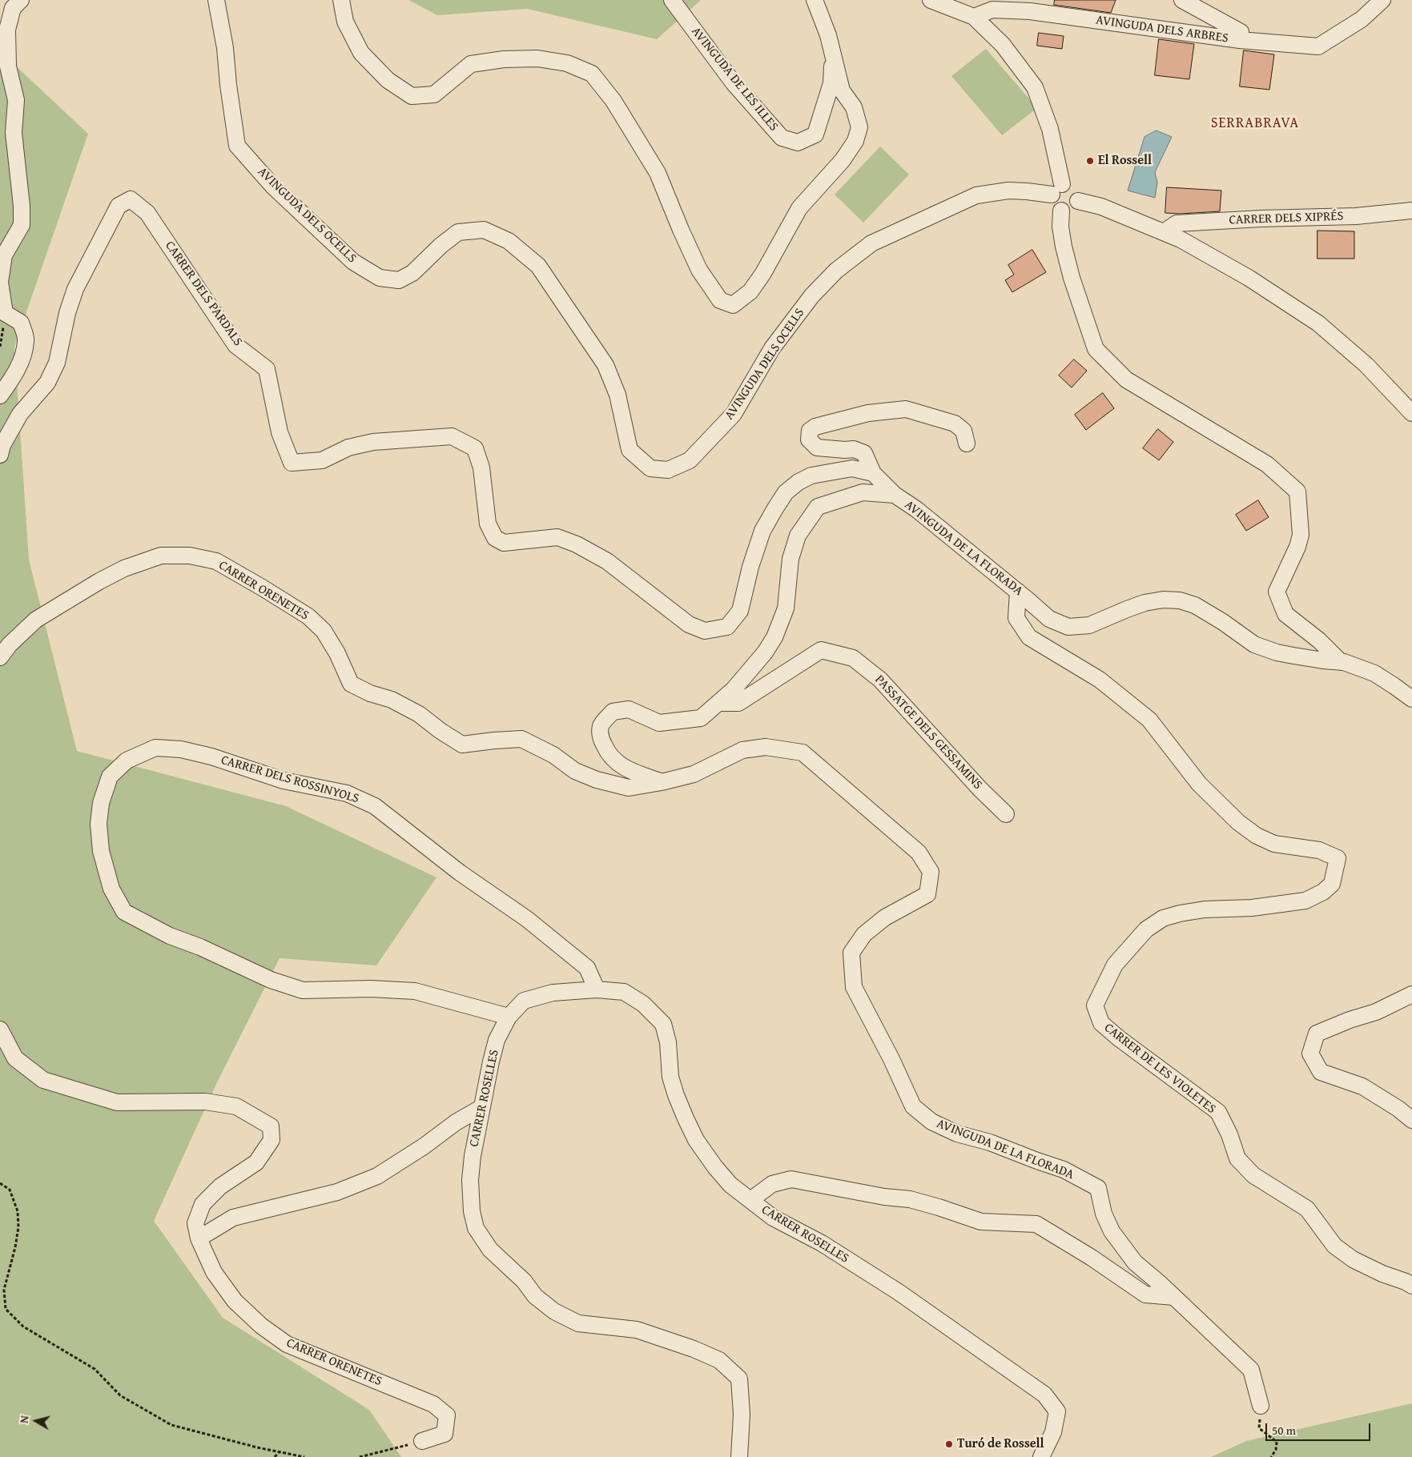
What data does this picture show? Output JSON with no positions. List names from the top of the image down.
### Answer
{
  "streets": {
    "street": [
      "AVINGUDA DELS ARBRES",
      "AVINGUDA DE LES ILLES",
      "AVINGUDA DELS OCELLS",
      "CARRER DELS XIPRÉS",
      "CARRER DELS PARDALS",
      "AVINGUDA DE LA FLORADA",
      "CARRER ORENETES",
      "PASSATGE DELS GESSAMINS",
      "CARRER DELS ROSSINYOLS",
      "CARRER DE LES VIOLETES",
      "CARRER ROSELLES"
    ]
  },
  "crossings": [
    ["AVINGUDA DE LA FLORADA", "CARRER ORENETES"],
    ["AVINGUDA DE LA FLORADA", "PASSATGE DELS GESSAMINS"],
    ["AVINGUDA DE LA FLORADA", "CARRER DE LES VIOLETES"],
    ["CARRER DELS ROSSINYOLS", "CARRER ROSELLES"]
  ],
  "districts": ["SERRABRAVA"],
  "places": ["El Rossell", "Turó de Rossell"],
  "scale_bar": "50 m",
  "north": "left"
}
